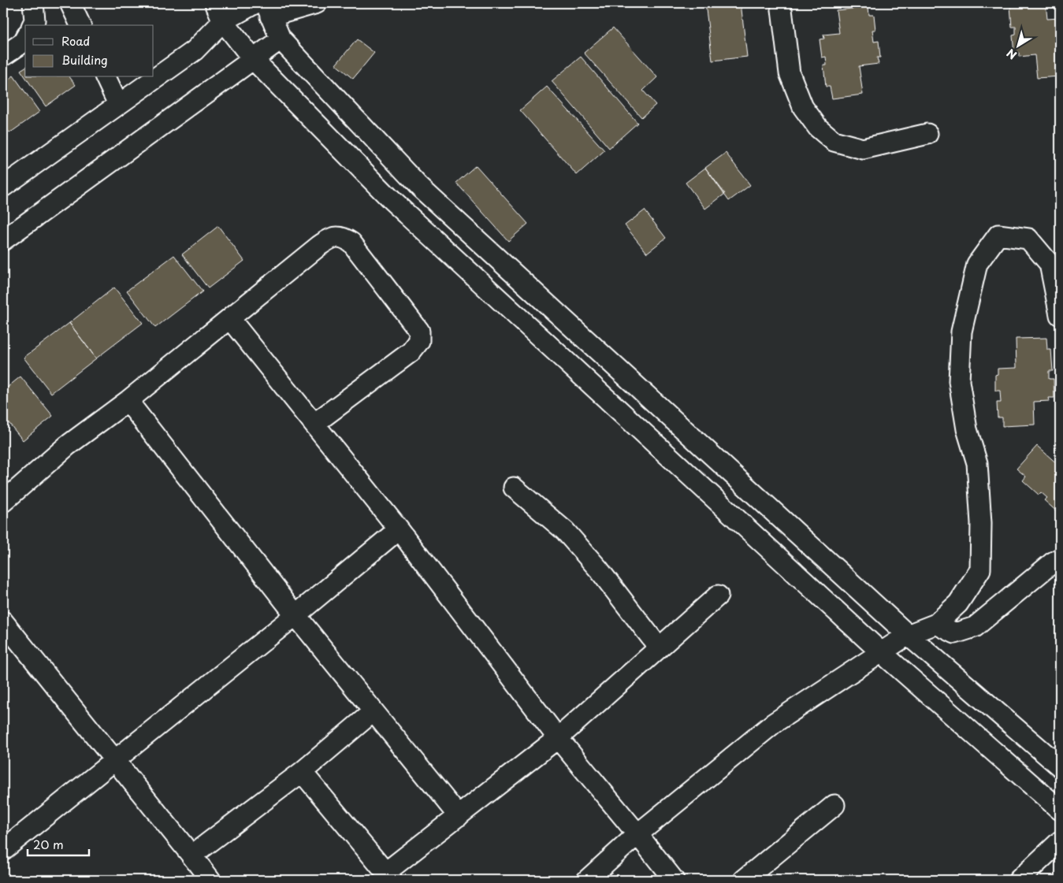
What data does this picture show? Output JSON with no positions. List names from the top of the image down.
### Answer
{
  "legend": ["Road", "Building"],
  "scale_bar": "20 m",
  "north": "bottom left"
}
